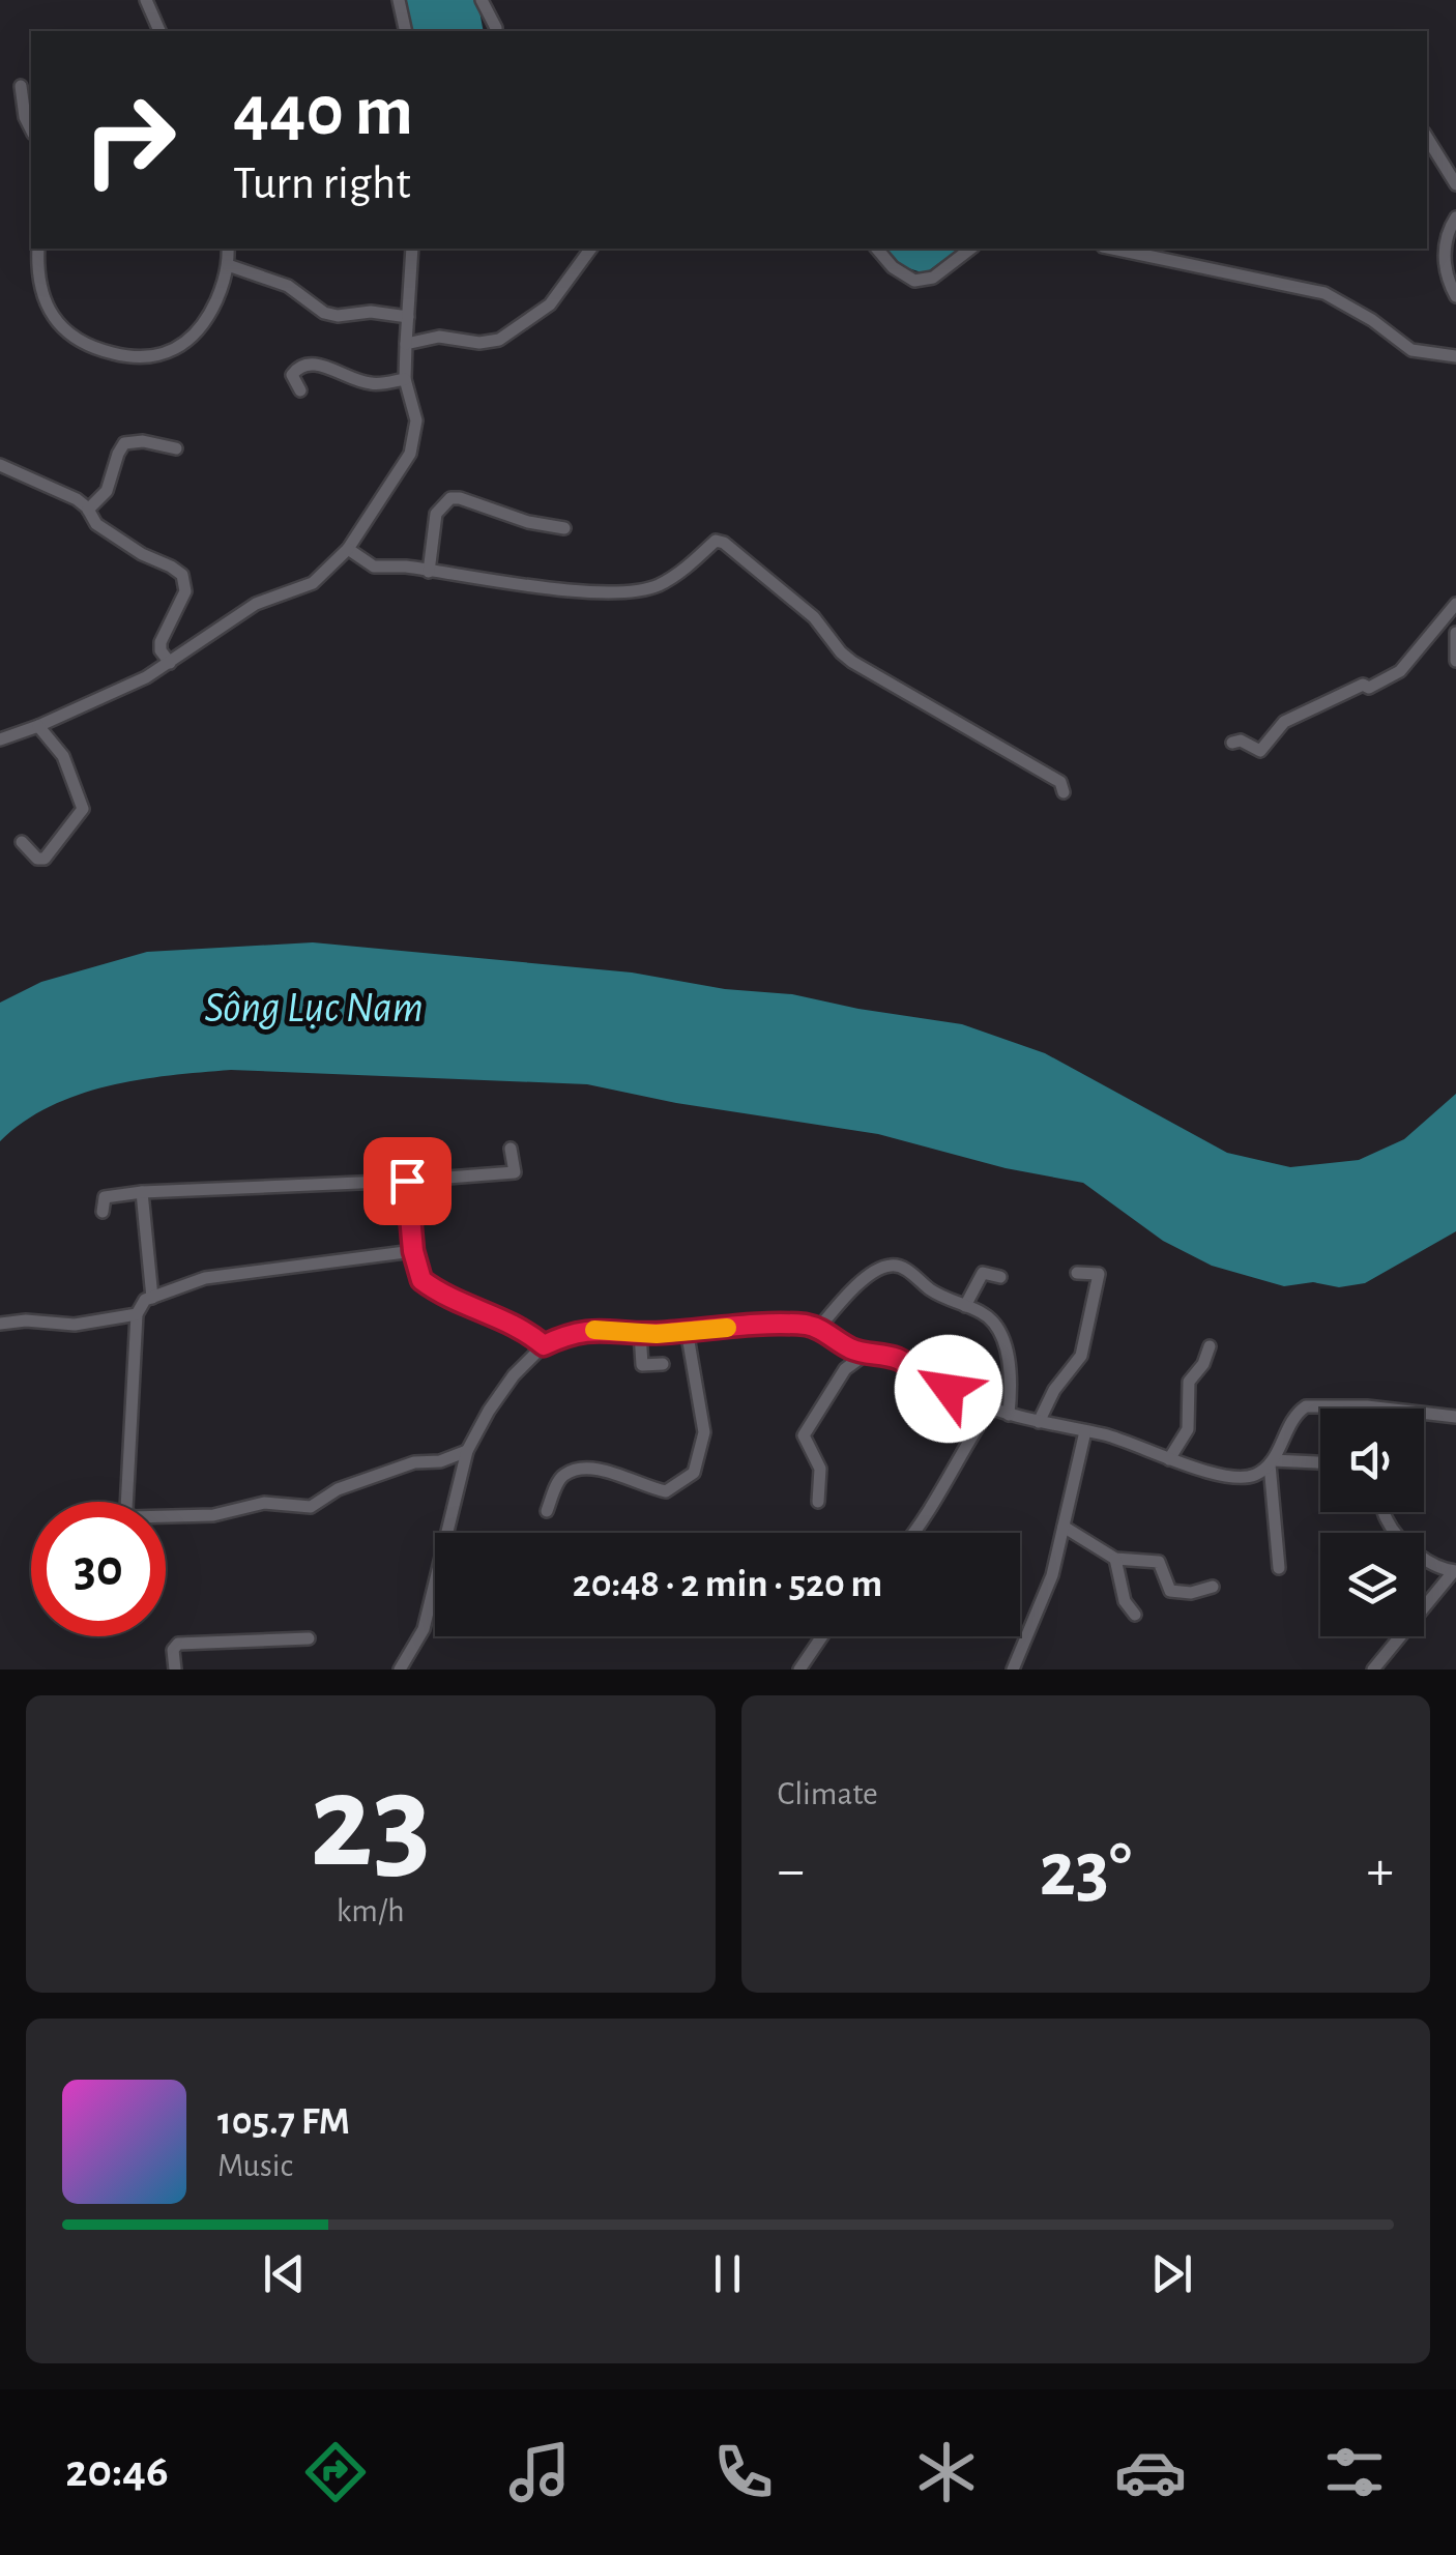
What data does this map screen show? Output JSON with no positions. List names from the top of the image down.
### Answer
{
  "water": ["Sông Lục Nam"],
  "page": {
    "turn": ["440 m", "Turn right"],
    "limit": "30",
    "trip": "20:48 · 2 min · 520 m",
    "tile": [
      ["23", "km/h"],
      "Climate"
    ],
    "heat": ["−", "23°", "+"],
    "song": ["105.7 FM", "Music"],
    "tabs": "20:46"
  }
}
